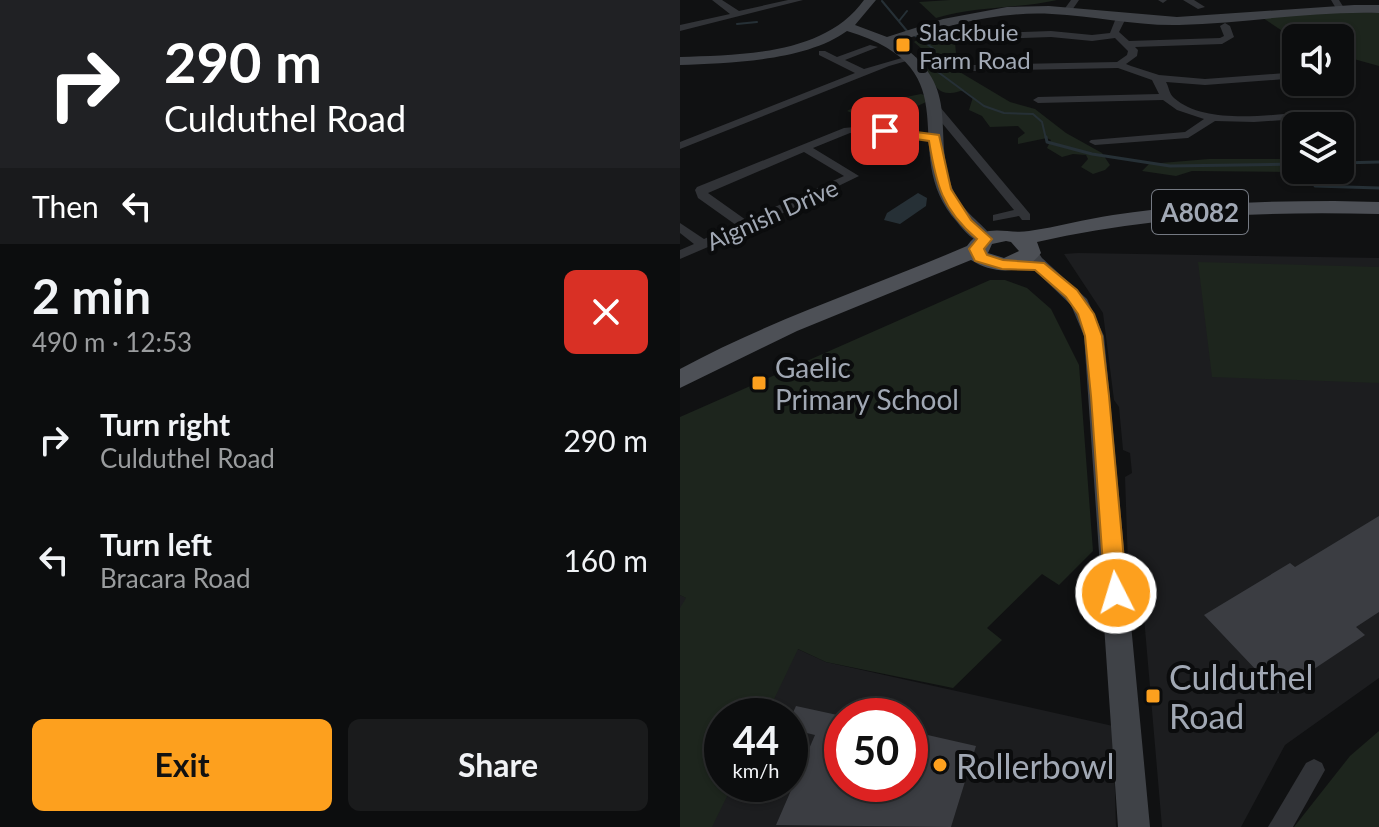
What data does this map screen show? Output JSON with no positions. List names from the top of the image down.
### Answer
{
  "streets": {
    "main road": ["A8082"],
    "street": ["Aignish Drive"]
  },
  "places": {
    "transit": ["Slackbuie Farm Road", "Gaelic Primary School", "Culduthel Road"],
    "other": ["Rollerbowl"]
  },
  "page": {
    "turn": ["290 m", "Culduthel Road"],
    "then": "Then",
    "heading": ["2 min", "490 m · 12:53"],
    "list": [
      {
        "name": "Turn right",
        "note": "Culduthel Road",
        "value": "290 m"
      },
      {
        "name": "Turn left",
        "note": "Bracara Road",
        "value": "160 m"
      }
    ],
    "speed": "44 km/h",
    "limit": "50",
    "buttons": ["Exit", "Share"]
  }
}
